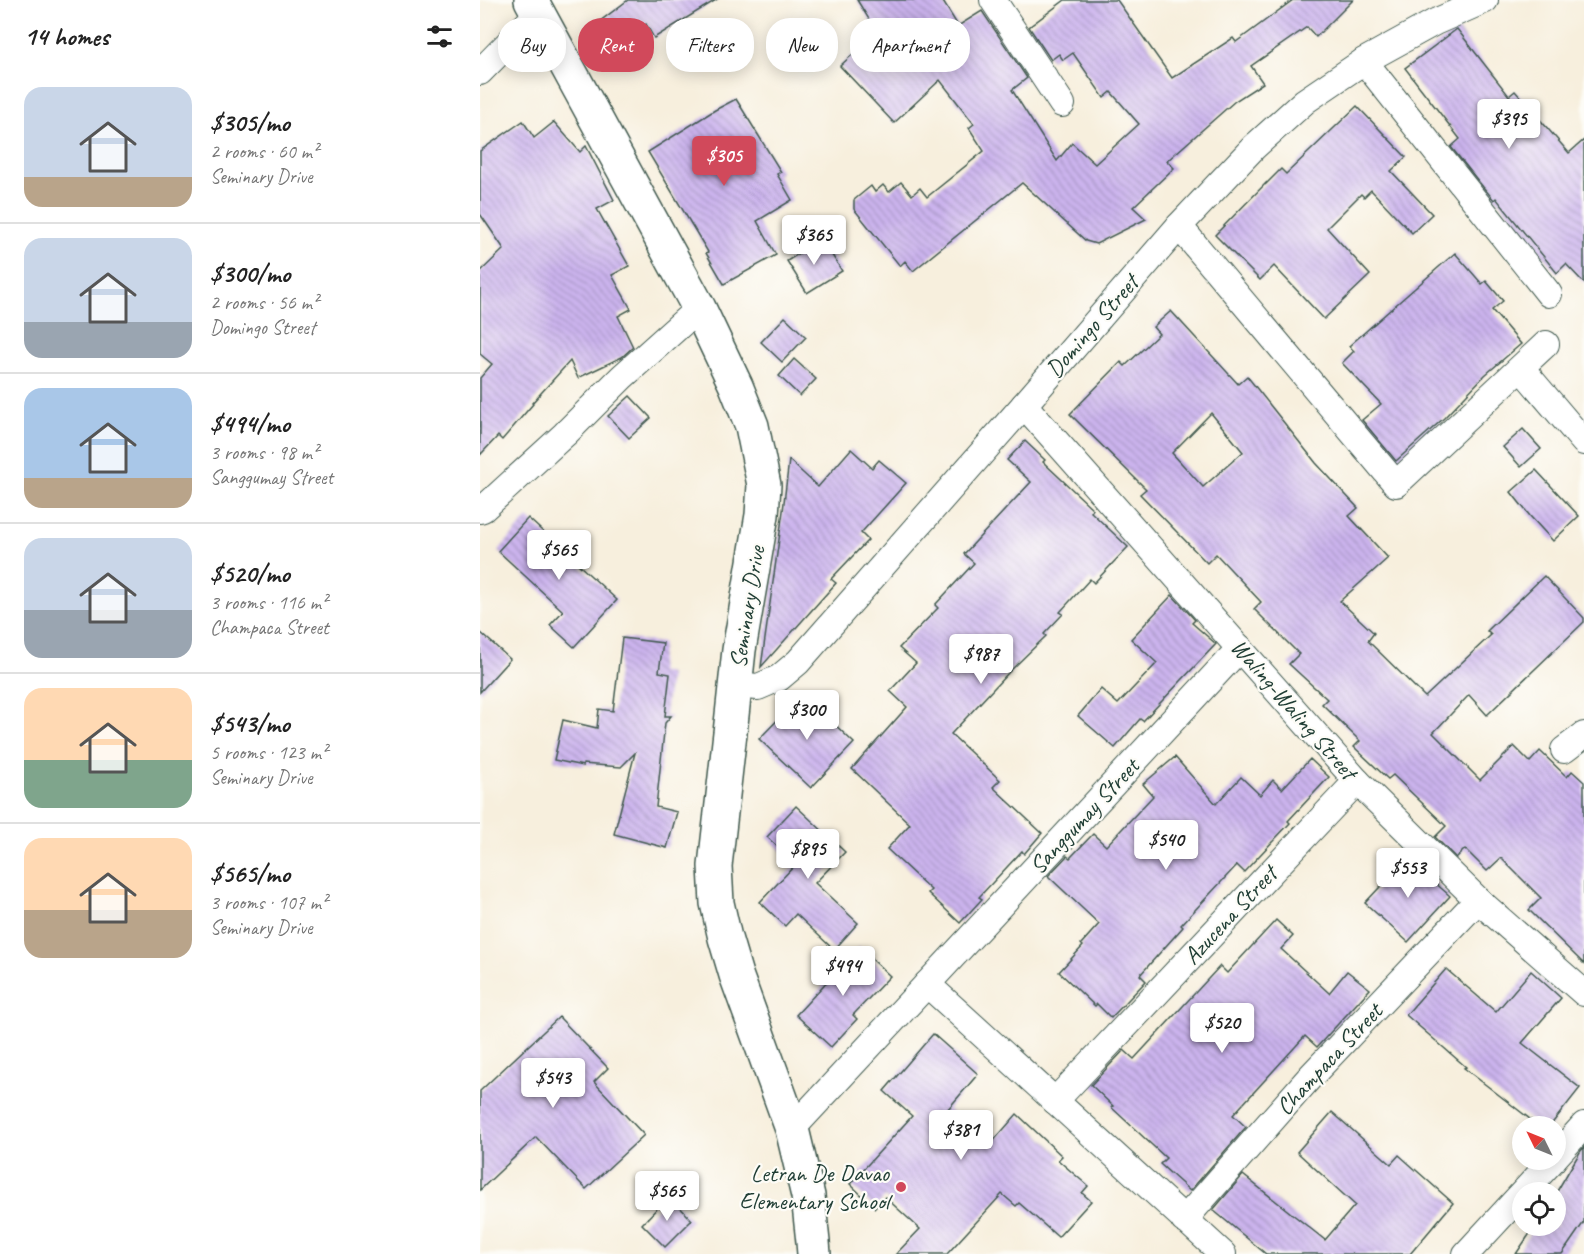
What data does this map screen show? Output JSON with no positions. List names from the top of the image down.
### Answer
{
  "streets": {
    "street": [
      "Domingo Street",
      "Seminary Drive",
      "Waling-Waling Street",
      "Sanggumay Street",
      "Azucena Street",
      "Champaca Street"
    ]
  },
  "crossings": [
    ["Domingo Street", "Seminary Drive"],
    ["Domingo Street", "Waling-Waling Street"],
    ["Seminary Drive", "Sanggumay Street"],
    ["Waling-Waling Street", "Sanggumay Street"],
    ["Waling-Waling Street", "Azucena Street"],
    ["Waling-Waling Street", "Champaca Street"]
  ],
  "places": ["Letran De Davao Elementary School"],
  "north": "top left",
  "page": {
    "heading": "14 homes",
    "chip": [
      "Buy",
      "Rent",
      "Filters",
      "New",
      "Apartment"
    ],
    "list": [
      {
        "name": "$305/mo",
        "note": "2 rooms · 60 m² · Seminary Drive"
      },
      {
        "name": "$300/mo",
        "note": "2 rooms · 56 m² · Domingo Street"
      },
      {
        "name": "$494/mo",
        "note": "3 rooms · 98 m² · Sanggumay Street"
      },
      {
        "name": "$520/mo",
        "note": "3 rooms · 116 m² · Champaca Street"
      },
      {
        "name": "$543/mo",
        "note": "5 rooms · 123 m² · Seminary Drive"
      },
      {
        "name": "$565/mo",
        "note": "3 rooms · 107 m² · Seminary Drive"
      }
    ],
    "price": [
      "$395",
      "$305",
      "$365",
      "$565",
      "$987",
      "$300",
      "$540",
      "$895",
      "$553",
      "$494",
      "$520",
      "$543",
      "$381",
      "$565"
    ]
  }
}
